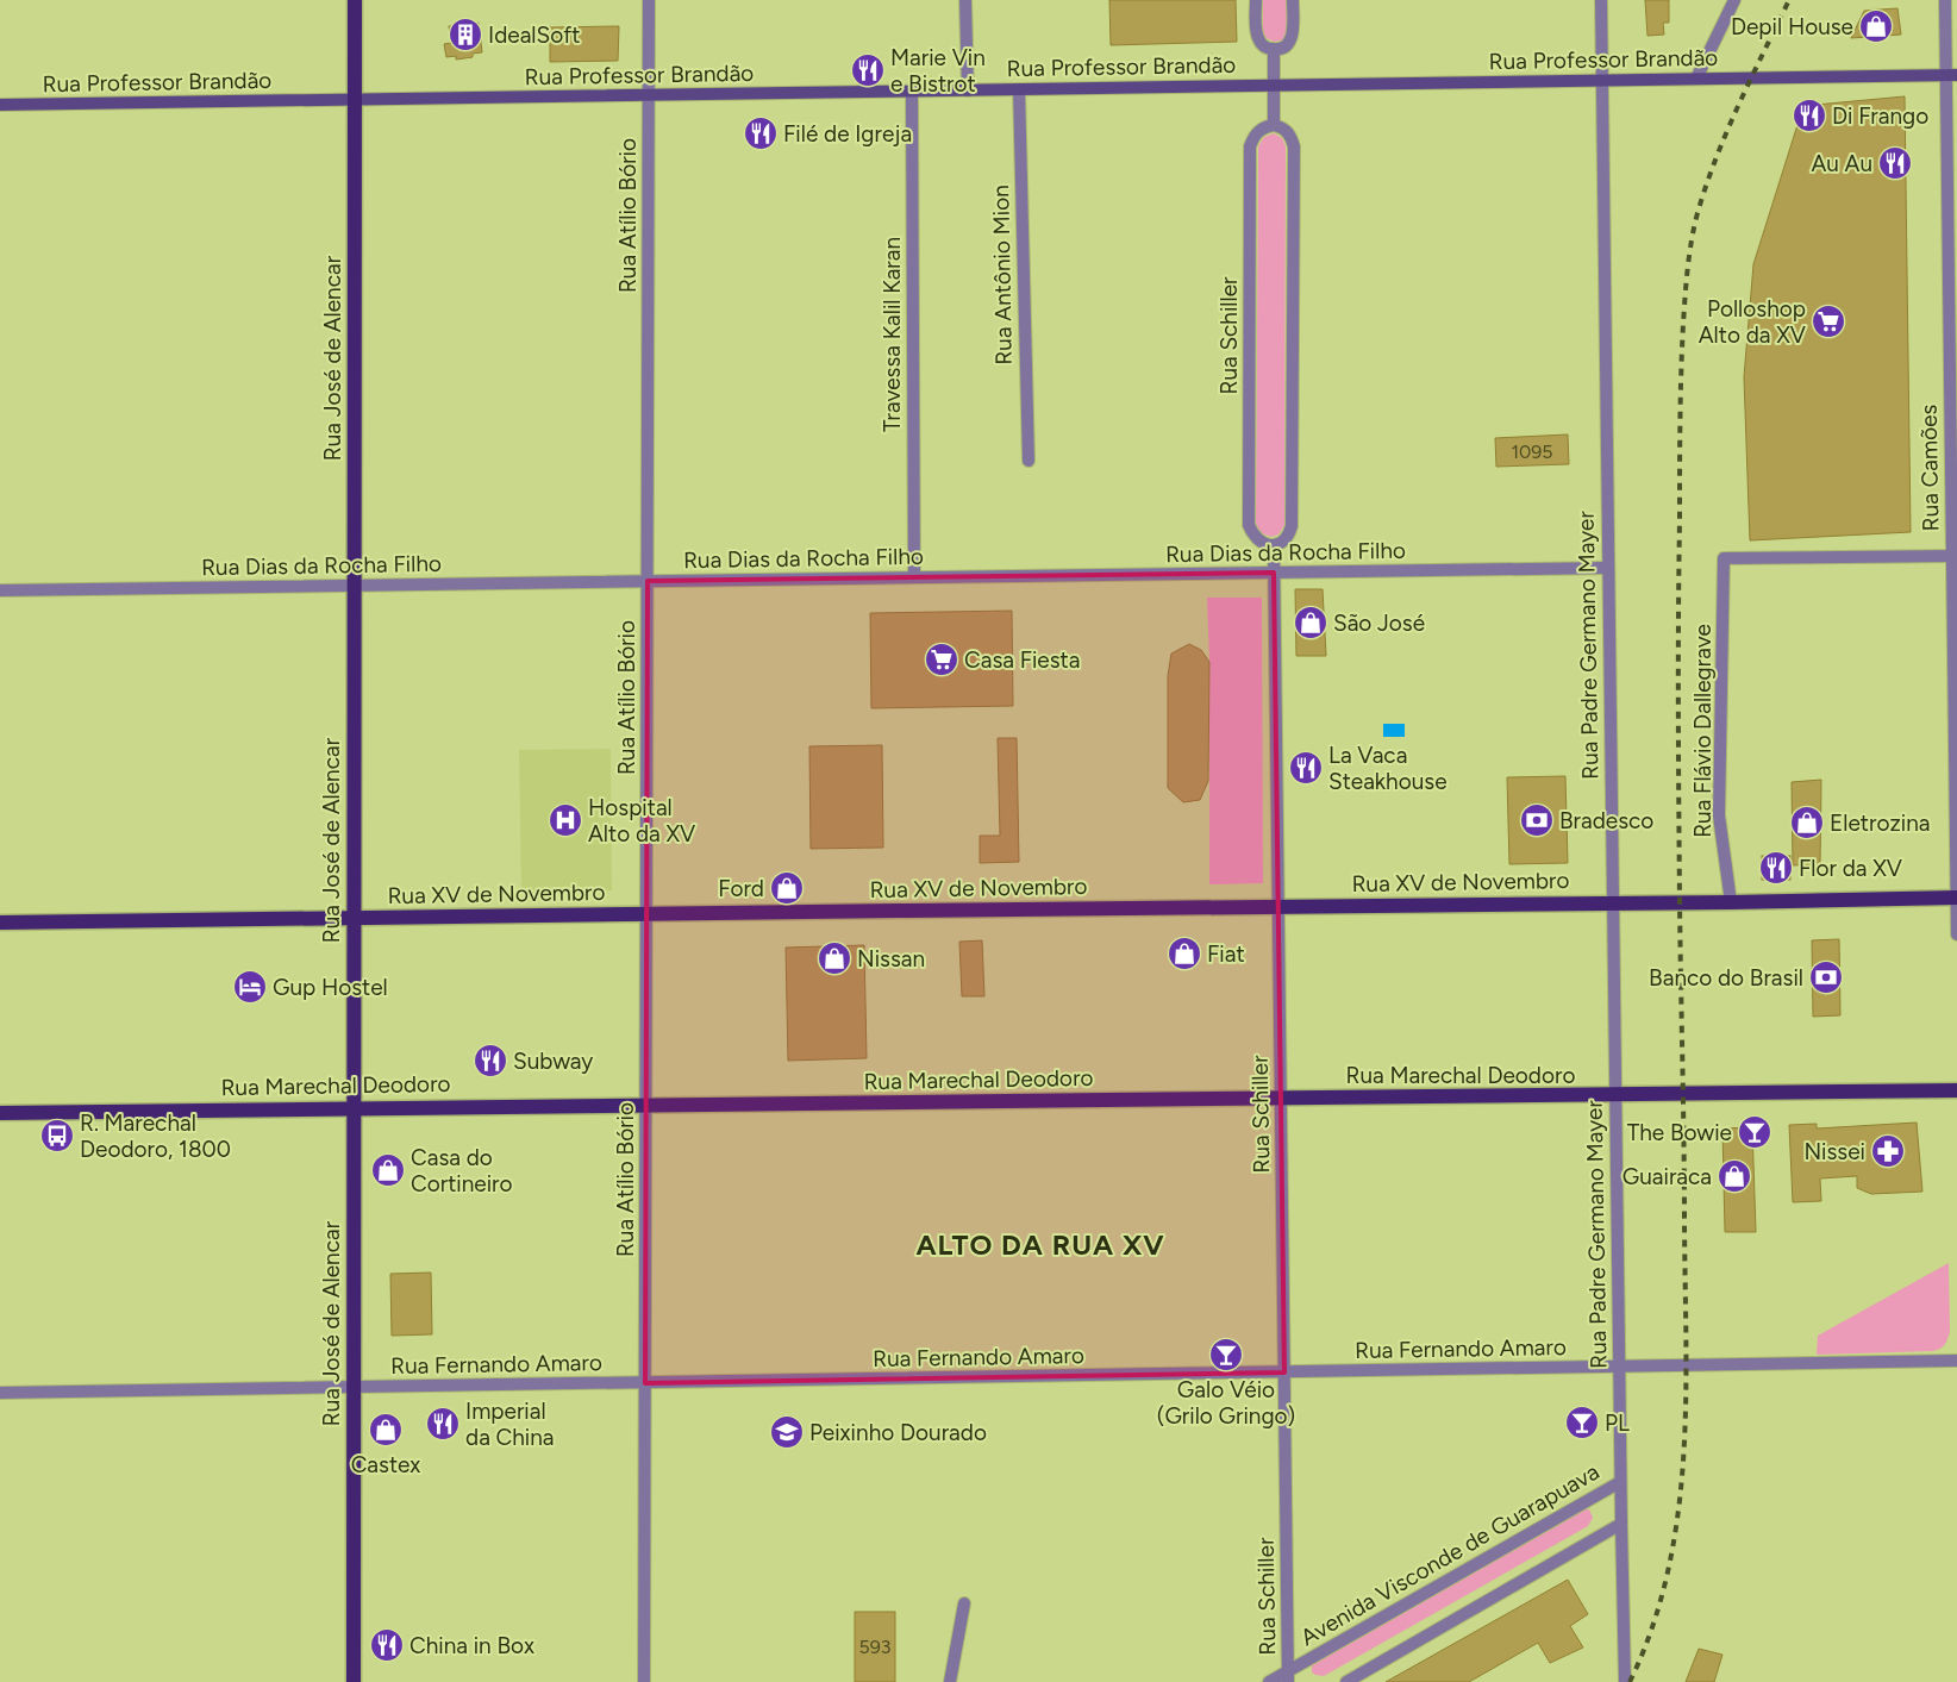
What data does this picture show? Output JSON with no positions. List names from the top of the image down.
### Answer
{
  "streets": {
    "main road": [
      "Rua Professor Brandão",
      "Rua José de Alencar",
      "Rua XV de Novembro",
      "Rua Marechal Deodoro"
    ],
    "street": [
      "Rua Atílio Bório",
      "Rua Antônio Mion",
      "Travessa Kalil Karan",
      "Rua Schiller",
      "Rua Camões",
      "Rua Dias da Rocha Filho",
      "Rua Padre Germano Mayer",
      "Rua Flávio Dallegrave",
      "Rua Fernando Amaro",
      "Avenida Visconde de Guarapuava"
    ]
  },
  "crossings": [
    ["Rua Professor Brandão", "Rua Atílio Bório"],
    ["Rua Professor Brandão", "Rua Antônio Mion"],
    ["Rua Professor Brandão", "Travessa Kalil Karan"],
    ["Rua Professor Brandão", "Rua José de Alencar"],
    ["Rua Professor Brandão", "Rua Camões"],
    ["Rua Professor Brandão", "Rua Padre Germano Mayer"],
    ["Rua Atílio Bório", "Rua Dias da Rocha Filho"],
    ["Rua Atílio Bório", "Rua XV de Novembro"],
    ["Rua Atílio Bório", "Rua Marechal Deodoro"],
    ["Rua Atílio Bório", "Rua Fernando Amaro"],
    ["Travessa Kalil Karan", "Rua Dias da Rocha Filho"],
    ["Rua Schiller", "Rua Dias da Rocha Filho"],
    ["Rua Schiller", "Rua XV de Novembro"],
    ["Rua Schiller", "Rua Marechal Deodoro"],
    ["Rua Schiller", "Rua Fernando Amaro"],
    ["Rua Schiller", "Avenida Visconde de Guarapuava"],
    ["Rua José de Alencar", "Rua Dias da Rocha Filho"],
    ["Rua José de Alencar", "Rua XV de Novembro"],
    ["Rua José de Alencar", "Rua Marechal Deodoro"],
    ["Rua José de Alencar", "Rua Fernando Amaro"],
    ["Rua Camões", "Rua Flávio Dallegrave"],
    ["Rua Camões", "Rua XV de Novembro"],
    ["Rua Dias da Rocha Filho", "Rua Padre Germano Mayer"],
    ["Rua Padre Germano Mayer", "Rua XV de Novembro"],
    ["Rua Padre Germano Mayer", "Rua Marechal Deodoro"],
    ["Rua Padre Germano Mayer", "Rua Fernando Amaro"],
    ["Rua Padre Germano Mayer", "Avenida Visconde de Guarapuava"],
    ["Rua Flávio Dallegrave", "Rua XV de Novembro"]
  ],
  "districts": ["ALTO DA RUA XV"],
  "places": {
    "shop": [
      "Depil House",
      "São José",
      "Eletrozina",
      "Ford",
      "Fiat",
      "Nissan",
      "Casa do Cortineiro",
      "Guairaca",
      "Castex"
    ],
    "building": ["IdealSoft"],
    "restaurant": [
      "Marie Vin e Bistrot",
      "Di Frango",
      "Filé de Igreja",
      "Au Au",
      "La Vaca Steakhouse",
      "Flor da XV",
      "Subway",
      "Imperial da China",
      "China in Box"
    ],
    "supermarket": ["Polloshop Alto da XV", "Casa Fiesta"],
    "hospital": ["Hospital Alto da XV"],
    "bank": ["Bradesco", "Banco do Brasil"],
    "hotel": ["Gup Hostel"],
    "bar": ["The Bowie", "Galo Véio (Grilo Gringo)", "PL"],
    "bus stop": ["R. Marechal Deodoro, 1800"],
    "pharmacy": ["Nissei"],
    "school or university": ["Peixinho Dourado"]
  },
  "house_numbers": ["1095", "593"]
}
